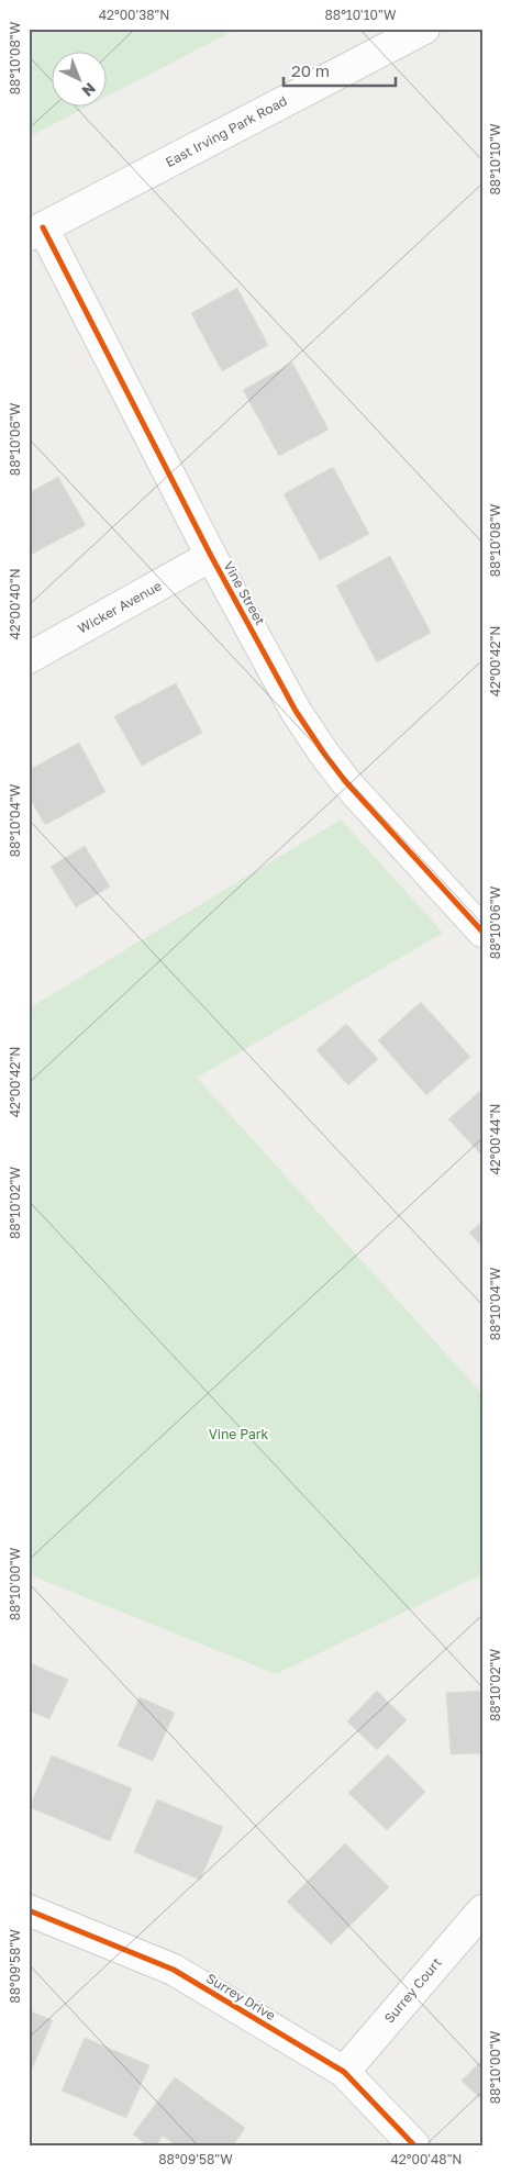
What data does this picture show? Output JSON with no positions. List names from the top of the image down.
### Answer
{
  "streets": {
    "street": [
      "East Irving Park Road",
      "Vine Street",
      "Wicker Avenue",
      "Surrey Court",
      "Surrey Drive"
    ]
  },
  "crossings": [
    ["East Irving Park Road", "Vine Street"],
    ["Vine Street", "Wicker Avenue"],
    ["Surrey Court", "Surrey Drive"]
  ],
  "parks": ["Vine Park"],
  "scale_bar": "20 m",
  "north": "bottom right",
  "coordinates": [
    "42°00'38\"N",
    "88°10'10\"W",
    "88°10'08\"W",
    "88°10'06\"W",
    "42°00'40\"N",
    "42°00'42\"N",
    "88°10'04\"W",
    "42°00'44\"N",
    "88°10'02\"W",
    "88°10'00\"W",
    "88°09'58\"W",
    "42°00'48\"N"
  ]
}
